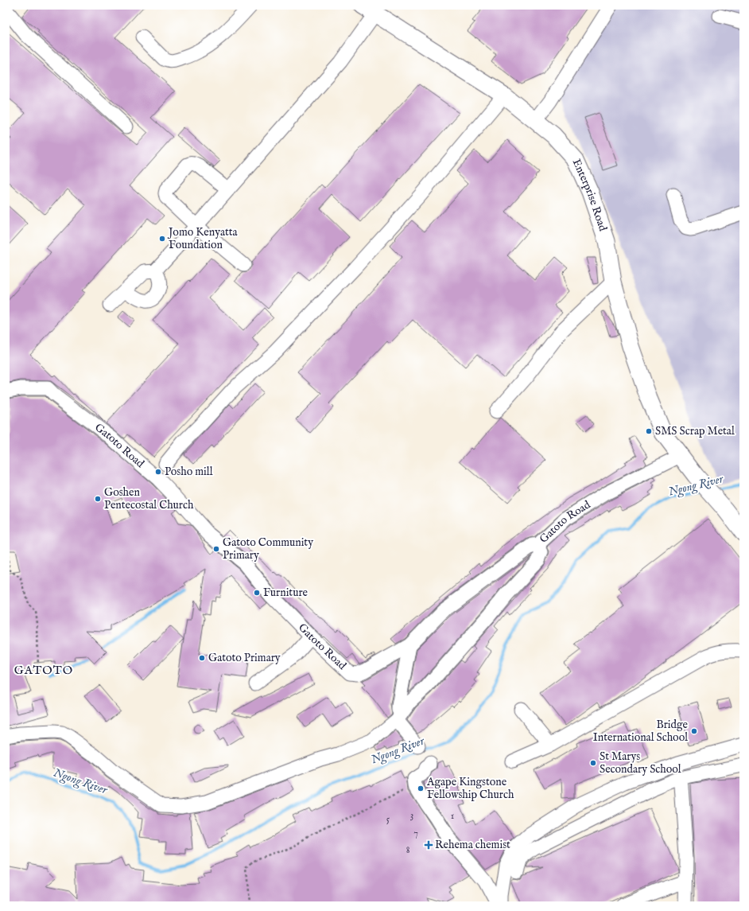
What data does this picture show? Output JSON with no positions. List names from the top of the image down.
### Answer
{
  "streets": {
    "main road": ["Enterprise Road"],
    "street": ["Gatoto Road"]
  },
  "crossings": [
    ["Enterprise Road", "Gatoto Road"]
  ],
  "districts": ["GATOTO"],
  "water": ["Ngong River"],
  "places": {
    "other": [
      "Jomo Kenyatta Foundation",
      "SMS Scrap Metal",
      "Posho mill",
      "Goshen Pentecostal Church",
      "Gatoto Community Primary",
      "Furniture",
      "Gatoto Primary",
      "Bridge International School",
      "St Marys Secondary School",
      "Agape Kingstone Fellowship Church"
    ],
    "health": ["Rehema chemist"]
  },
  "house_numbers": [
    "3",
    "1",
    "5",
    "7",
    "8"
  ]
}
